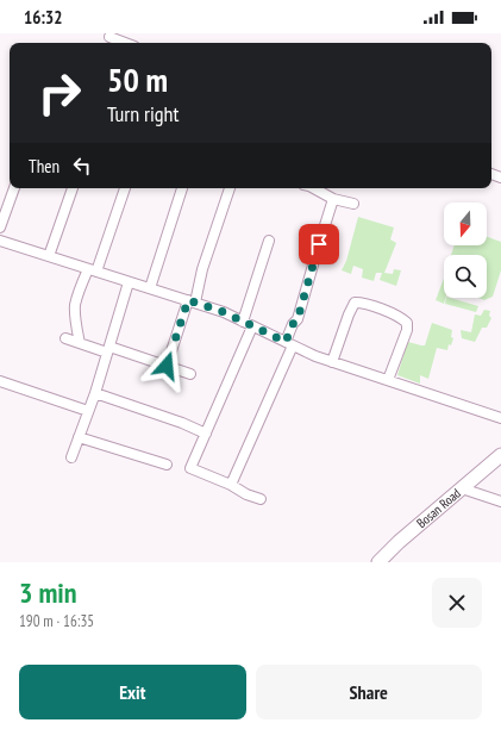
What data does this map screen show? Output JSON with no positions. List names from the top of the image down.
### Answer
{
  "streets": {
    "main road": ["Bosan Road"]
  },
  "north": "bottom",
  "page": {
    "status": "16:32",
    "turn": ["50 m", "Turn right"],
    "then": "Then",
    "heading": ["3 min", "190 m · 16:35"],
    "buttons": ["Exit", "Share"]
  }
}
